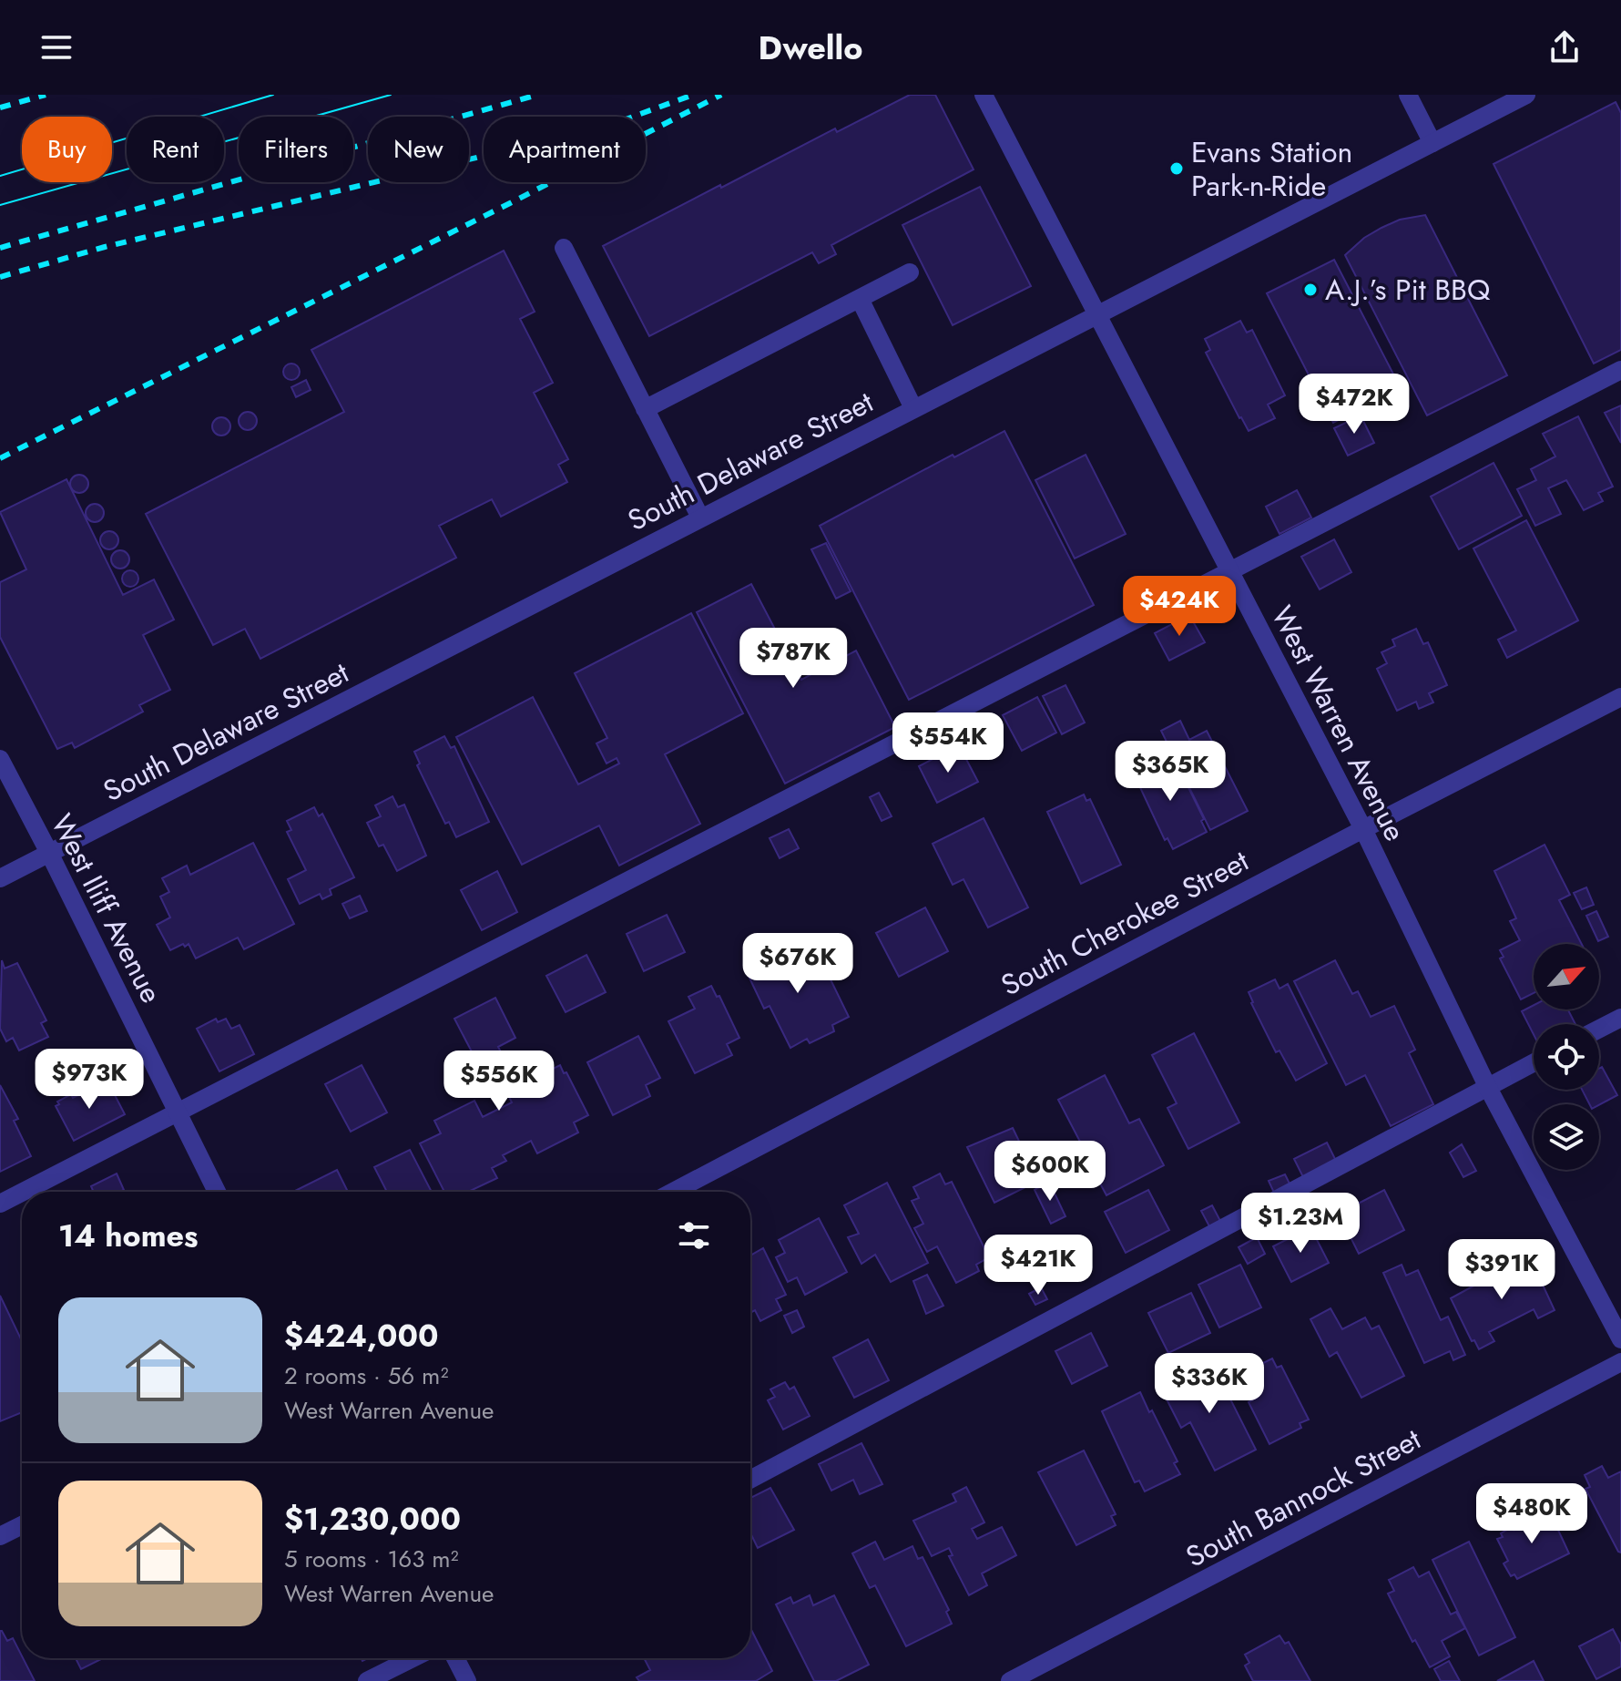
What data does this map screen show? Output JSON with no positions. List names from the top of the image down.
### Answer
{
  "streets": {
    "street": [
      "South Delaware Street",
      "West Warren Avenue",
      "West Iliff Avenue",
      "South Cherokee Street",
      "South Bannock Street"
    ]
  },
  "crossings": [
    ["South Delaware Street", "West Warren Avenue"],
    ["South Delaware Street", "West Iliff Avenue"],
    ["West Warren Avenue", "South Cherokee Street"]
  ],
  "places": ["Evans Station Park-n-Ride", "A.J.’s Pit BBQ"],
  "north": "top right",
  "page": {
    "header": "Dwello",
    "chip": [
      "Buy",
      "Rent",
      "Filters",
      "New",
      "Apartment"
    ],
    "price": [
      "$472K",
      "$424K",
      "$787K",
      "$554K",
      "$365K",
      "$676K",
      "$973K",
      "$556K",
      "$600K",
      "$1.23M",
      "$421K",
      "$391K",
      "$336K",
      "$480K"
    ],
    "heading": "14 homes",
    "list": [
      {
        "name": "$424,000",
        "note": "2 rooms · 56 m² · West Warren Avenue"
      },
      {
        "name": "$1,230,000",
        "note": "5 rooms · 163 m² · West Warren Avenue"
      }
    ]
  }
}
